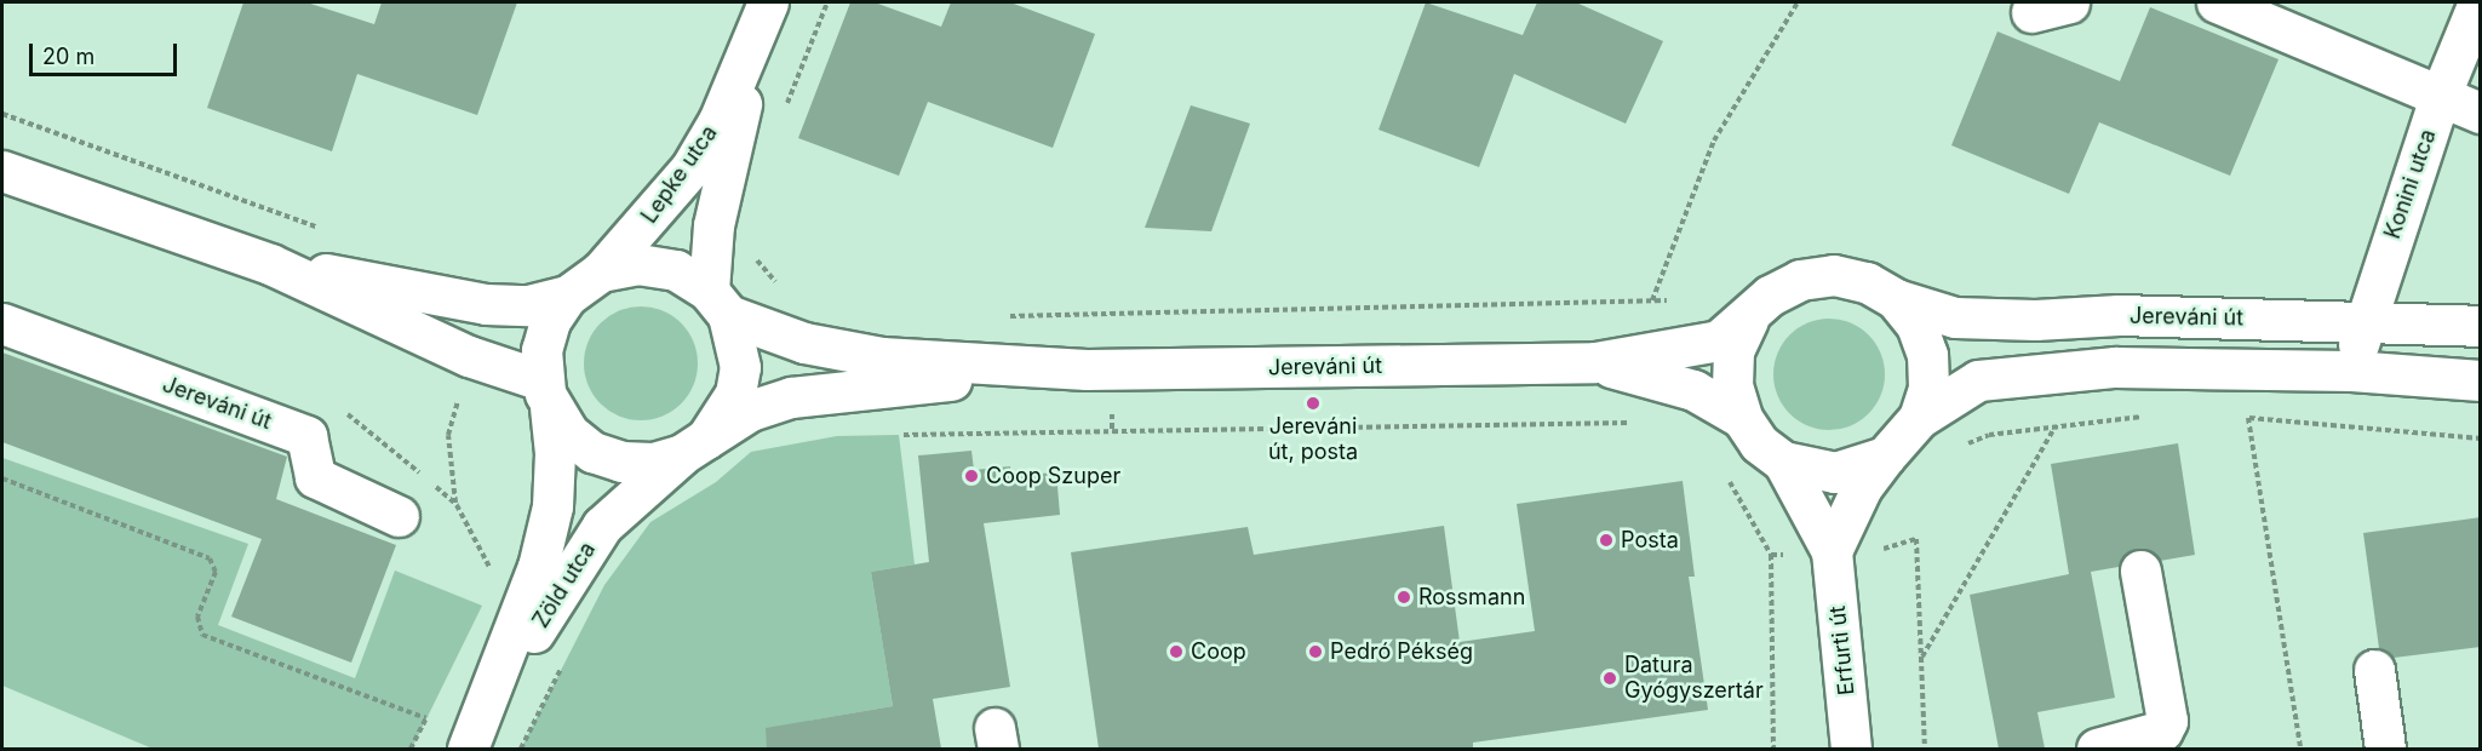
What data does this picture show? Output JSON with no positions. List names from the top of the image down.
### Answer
{
  "streets": {
    "street": [
      "Lepke utca",
      "Konini utca",
      "Jereváni út",
      "Zöld utca",
      "Erfurti út"
    ]
  },
  "crossings": [
    ["Lepke utca", "Jereváni út"],
    ["Lepke utca", "Zöld utca"],
    ["Konini utca", "Jereváni út"],
    ["Jereváni út", "Zöld utca"],
    ["Jereváni út", "Erfurti út"]
  ],
  "places": [
    "Jereváni út, posta",
    "Coop Szuper",
    "Posta",
    "Rossmann",
    "Coop",
    "Pedró Pékség",
    "Datura Gyógyszertár"
  ],
  "scale_bar": "20 m"
}
